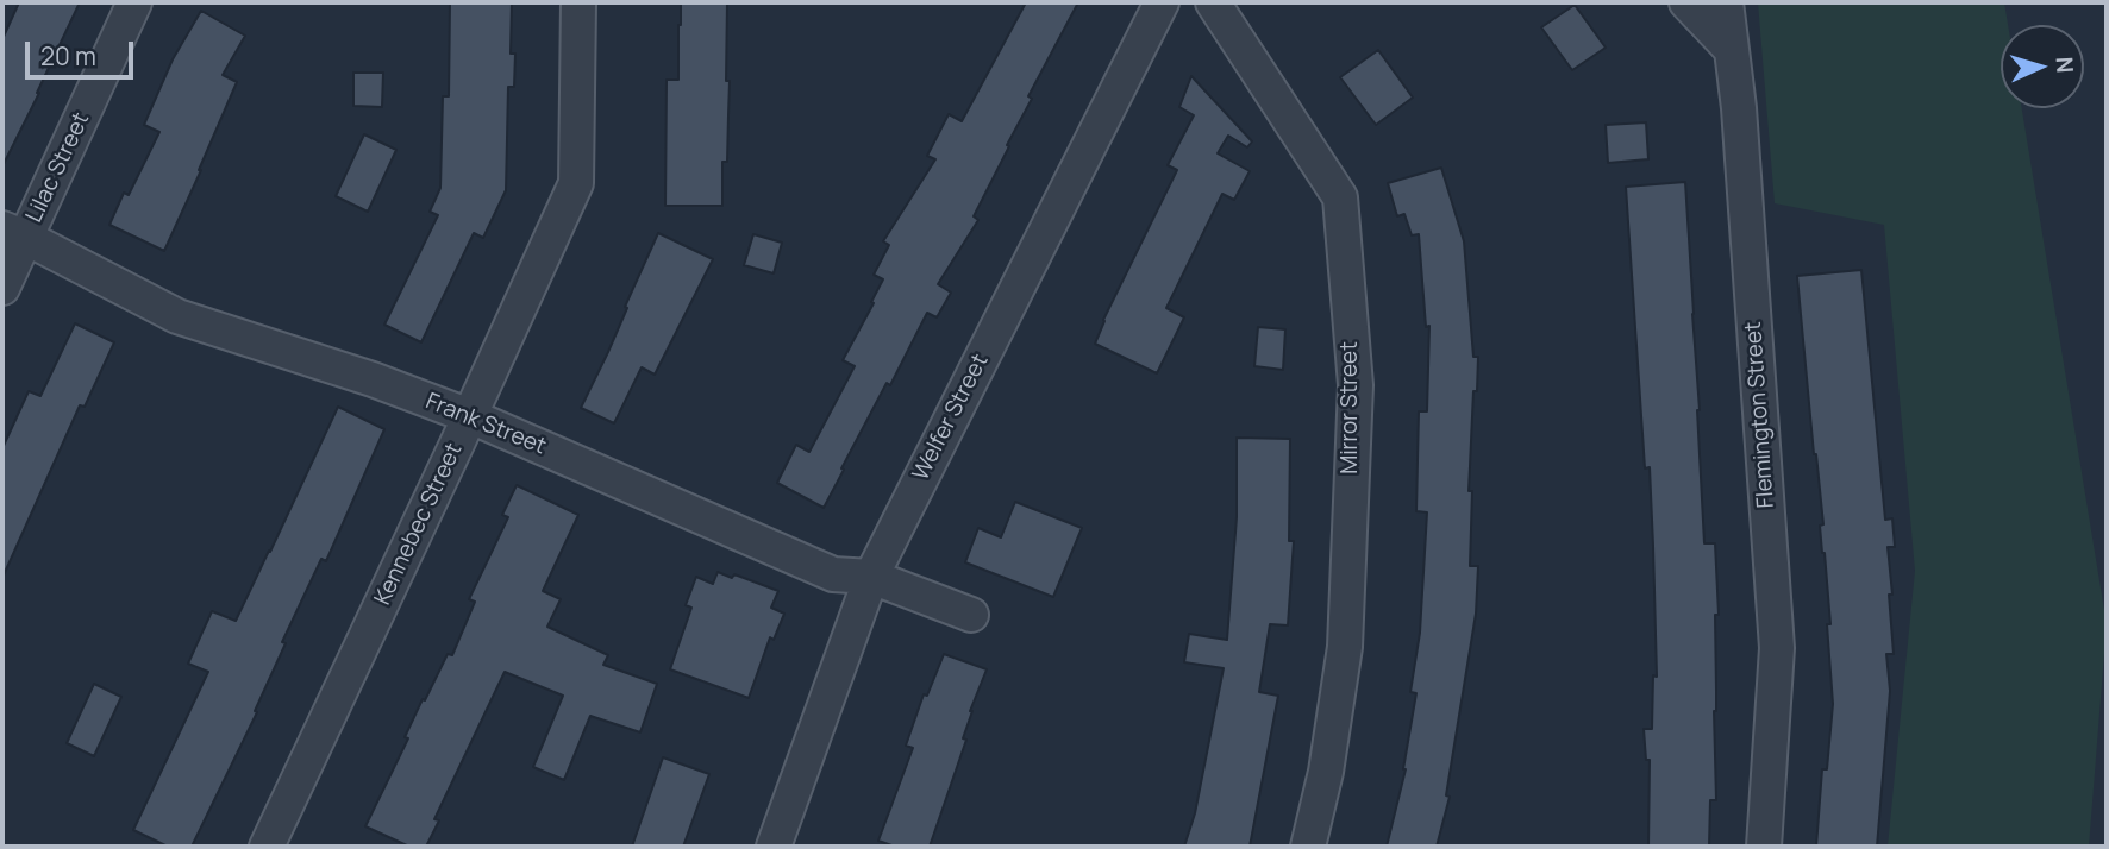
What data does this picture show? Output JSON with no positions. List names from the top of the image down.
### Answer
{
  "streets": {
    "street": [
      "Lilac Street",
      "Mirror Street",
      "Flemington Street",
      "Welfer Street",
      "Frank Street",
      "Kennebec Street"
    ]
  },
  "crossings": [
    ["Lilac Street", "Frank Street"],
    ["Welfer Street", "Frank Street"],
    ["Frank Street", "Kennebec Street"]
  ],
  "scale_bar": "20 m",
  "north": "right"
}
